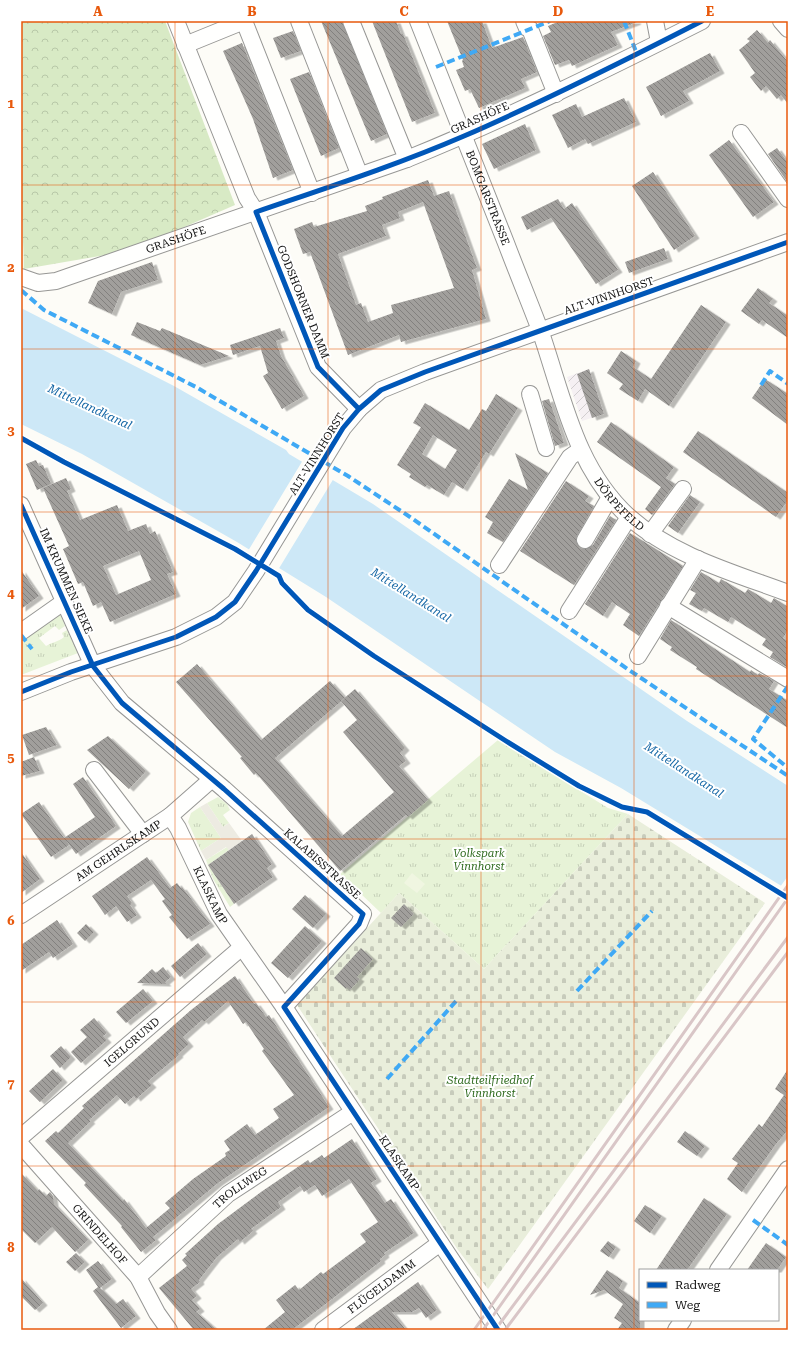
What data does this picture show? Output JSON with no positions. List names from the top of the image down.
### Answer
{
  "streets": {
    "street": [
      "GRASHÖFE",
      "BOMGARSTRASSE",
      "ALT-VINNHORST",
      "GODSHORNER DAMM",
      "DÖRPEFELD",
      "IM KRUMMEN SIEKE",
      "AM GEHRLSKAMP",
      "KALABISSTRASSE",
      "KLASKAMP",
      "IGELGRUND",
      "TROLLWEG",
      "GRINDELHOF",
      "FLÜGELDAMM"
    ]
  },
  "crossings": [
    ["GRASHÖFE", "BOMGARSTRASSE"],
    ["GRASHÖFE", "GODSHORNER DAMM"],
    ["BOMGARSTRASSE", "ALT-VINNHORST"],
    ["BOMGARSTRASSE", "DÖRPEFELD"],
    ["ALT-VINNHORST", "GODSHORNER DAMM"],
    ["ALT-VINNHORST", "DÖRPEFELD"],
    ["ALT-VINNHORST", "IM KRUMMEN SIEKE"],
    ["IM KRUMMEN SIEKE", "AM GEHRLSKAMP"],
    ["IM KRUMMEN SIEKE", "KALABISSTRASSE"],
    ["AM GEHRLSKAMP", "KALABISSTRASSE"],
    ["AM GEHRLSKAMP", "KLASKAMP"],
    ["KALABISSTRASSE", "KLASKAMP"],
    ["KLASKAMP", "IGELGRUND"],
    ["KLASKAMP", "TROLLWEG"],
    ["KLASKAMP", "FLÜGELDAMM"],
    ["TROLLWEG", "GRINDELHOF"]
  ],
  "water": ["Mittellandkanal"],
  "parks": ["Volkspark Vinnhorst", "Stadtteilfriedhof Vinnhorst"],
  "legend": ["Radweg", "Weg"],
  "grid": {
    "columns": [
      "A",
      "B",
      "C",
      "D",
      "E"
    ],
    "rows": [
      "1",
      "2",
      "3",
      "4",
      "5",
      "6",
      "7",
      "8"
    ]
  }
}
